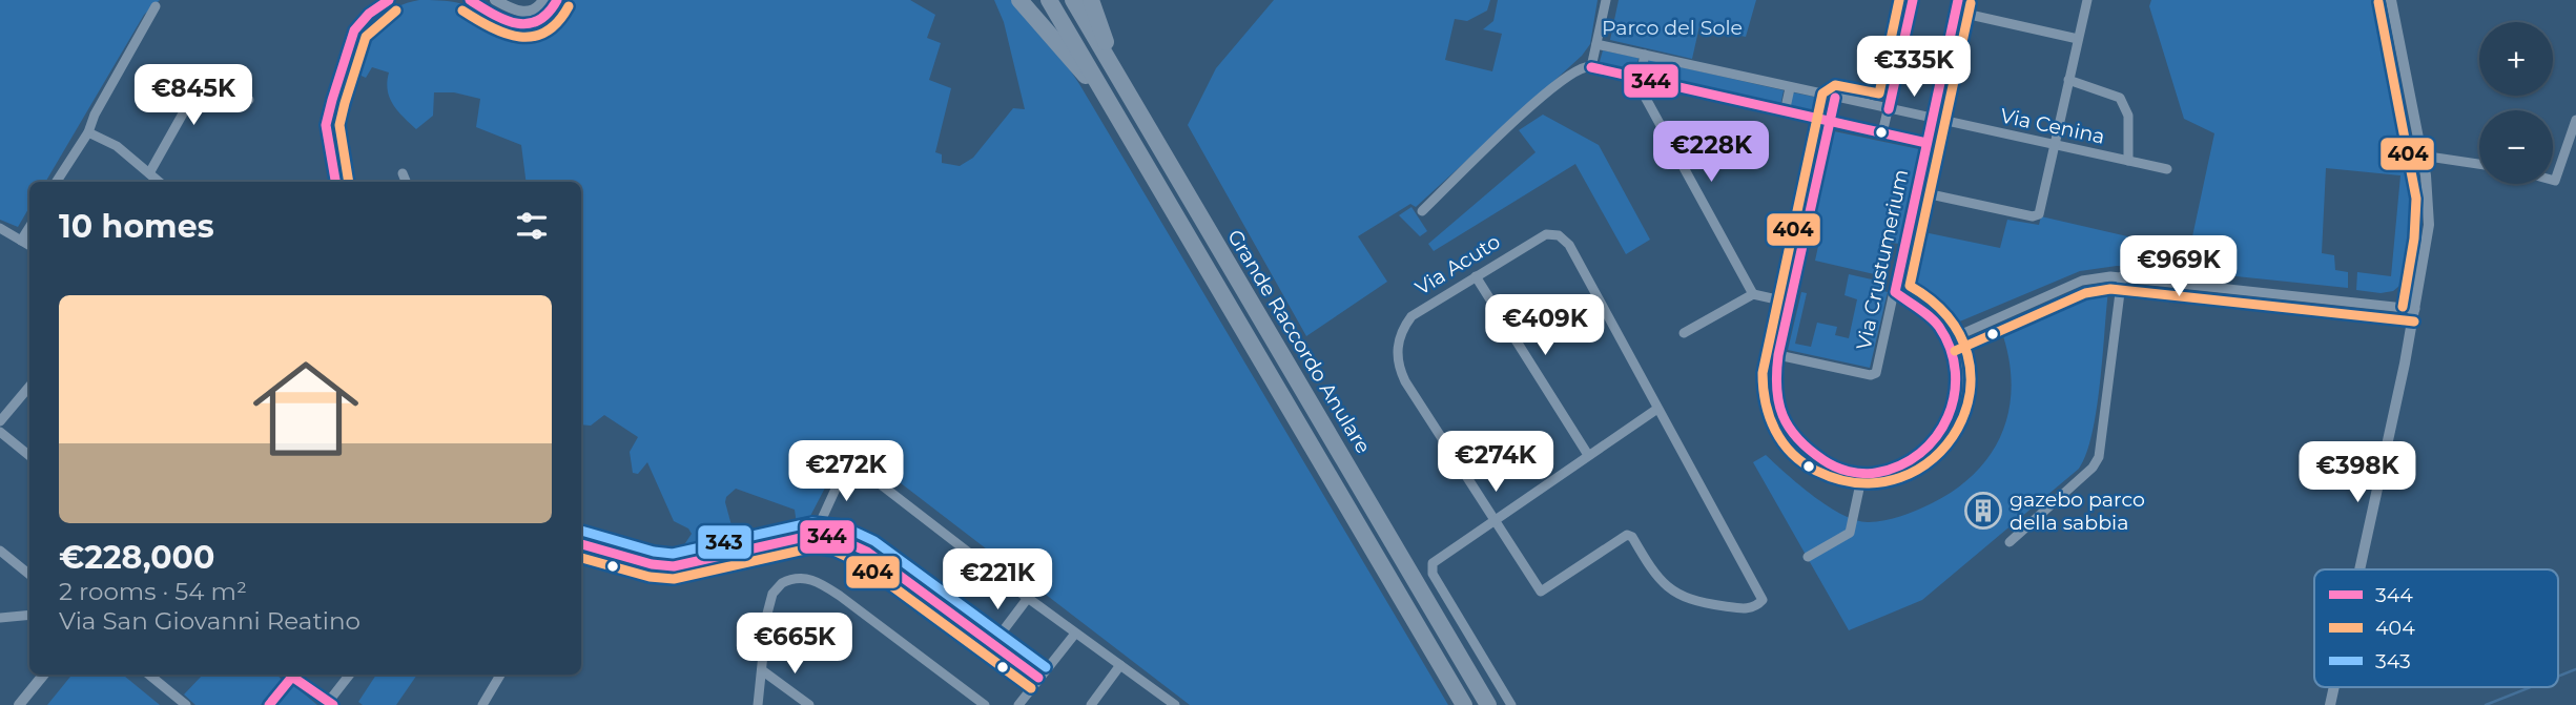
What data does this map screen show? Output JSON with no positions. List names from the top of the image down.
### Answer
{
  "streets": {
    "highway": ["Grande Raccordo Anulare"],
    "street": ["Via Cenina", "Via Crustumerium", "Via Acuto"]
  },
  "crossings": [
    ["Via Cenina", "Via Crustumerium"]
  ],
  "parks": ["Parco del Sole"],
  "places": {
    "building": ["gazebo parco della sabbia"]
  },
  "lines": ["transit line 344", "transit line 404", "transit line 343"],
  "legend": ["344", "404", "343"],
  "page": {
    "map_buttons": ["+", "−"],
    "price": [
      "€335K",
      "€845K",
      "€228K",
      "€969K",
      "€409K",
      "€274K",
      "€272K",
      "€398K",
      "€221K",
      "€665K"
    ],
    "heading": "10 homes",
    "list": [
      {
        "name": "€228,000",
        "note": "2 rooms · 54 m² · Via San Giovanni Reatino"
      }
    ]
  }
}
